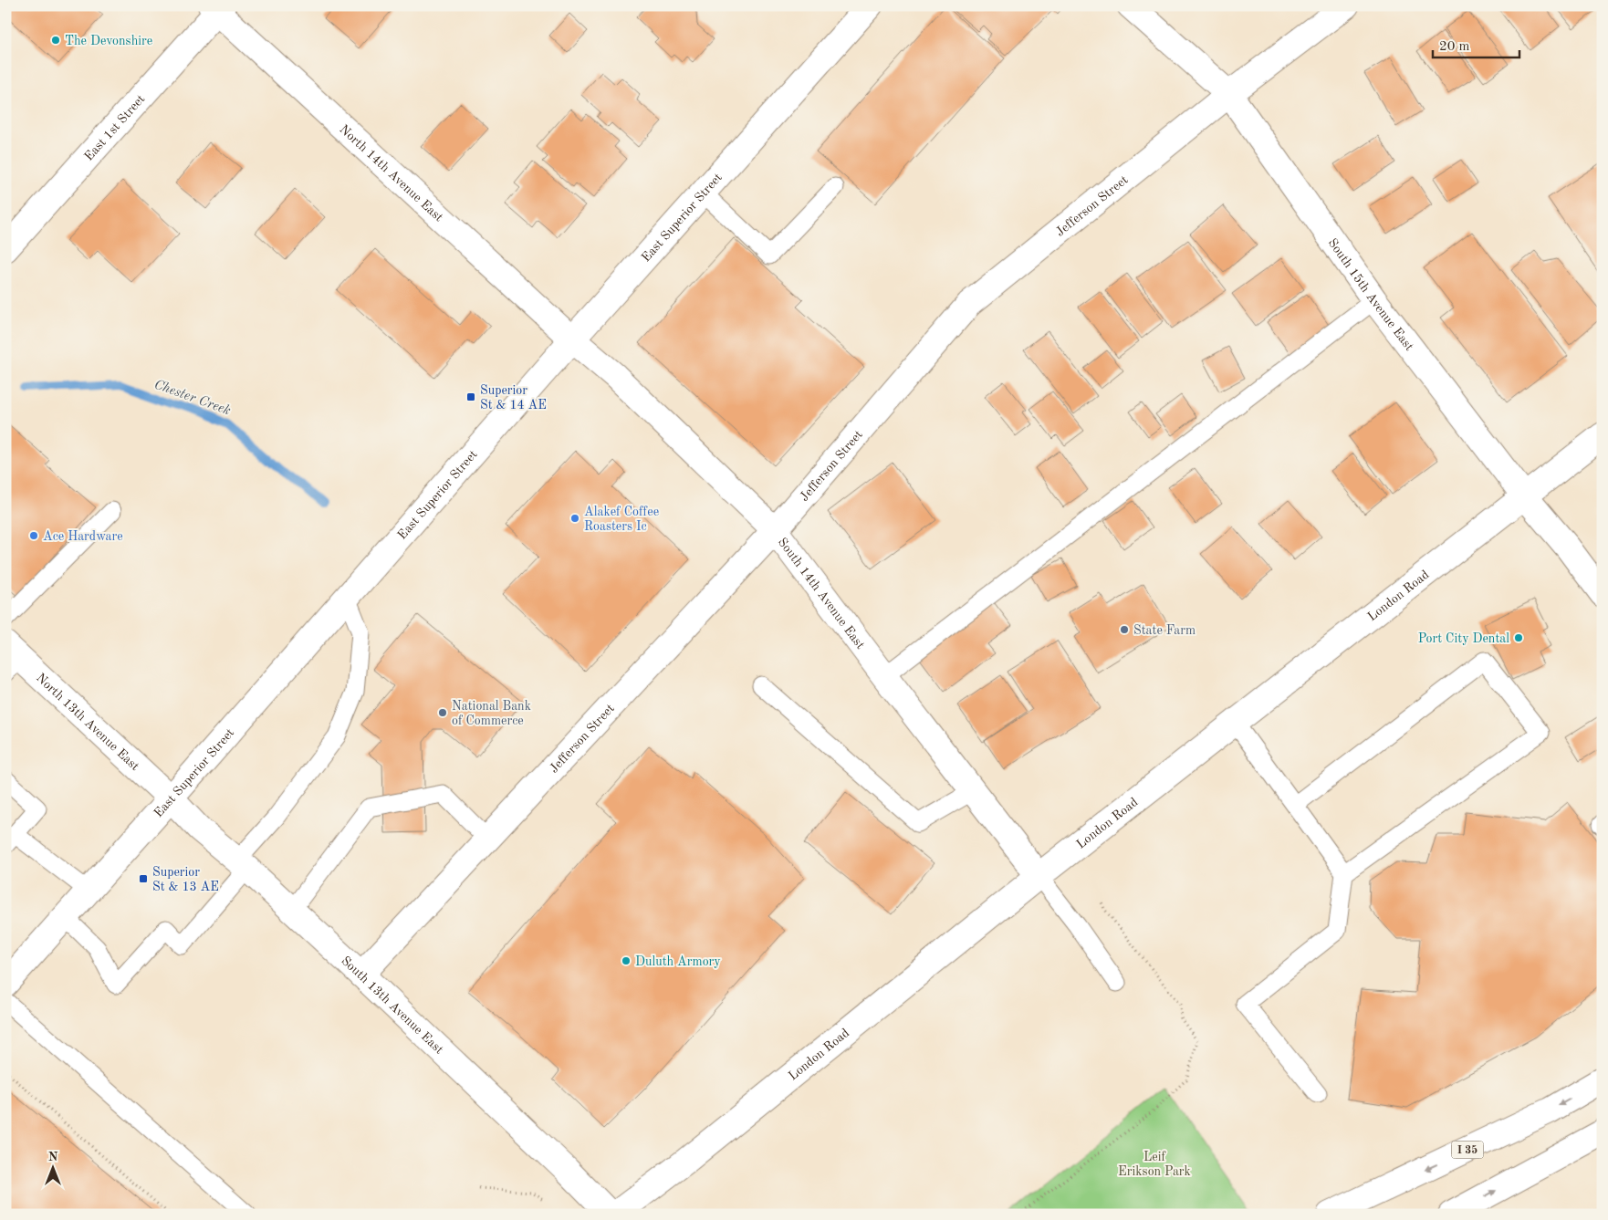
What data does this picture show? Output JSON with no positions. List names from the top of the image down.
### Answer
{
  "streets": {
    "main road": [
      "East 1st Street",
      "North 14th Avenue East",
      "Jefferson Street",
      "East Superior Street",
      "South 15th Avenue East",
      "South 14th Avenue East",
      "London Road",
      "North 13th Avenue East",
      "South 13th Avenue East",
      "I 35"
    ]
  },
  "crossings": [
    ["East 1st Street", "North 14th Avenue East"],
    ["North 14th Avenue East", "East Superior Street"],
    ["North 14th Avenue East", "South 14th Avenue East"],
    ["Jefferson Street", "South 15th Avenue East"],
    ["Jefferson Street", "South 14th Avenue East"],
    ["Jefferson Street", "South 13th Avenue East"],
    ["East Superior Street", "South 14th Avenue East"],
    ["East Superior Street", "North 13th Avenue East"],
    ["East Superior Street", "South 13th Avenue East"],
    ["South 15th Avenue East", "London Road"],
    ["South 14th Avenue East", "London Road"],
    ["North 13th Avenue East", "South 13th Avenue East"]
  ],
  "water": ["Chester Creek"],
  "parks": ["Leif Erikson Park"],
  "places": {
    "other": [
      "The Devonshire",
      "Alakef Coffee Roasters Ic",
      "Ace Hardware",
      "State Farm",
      "Port City Dental",
      "National Bank of Commerce",
      "Duluth Armory"
    ],
    "transit": ["Superior St & 14 AE", "Superior St & 13 AE"]
  },
  "scale_bar": "20 m",
  "north": "top"
}
